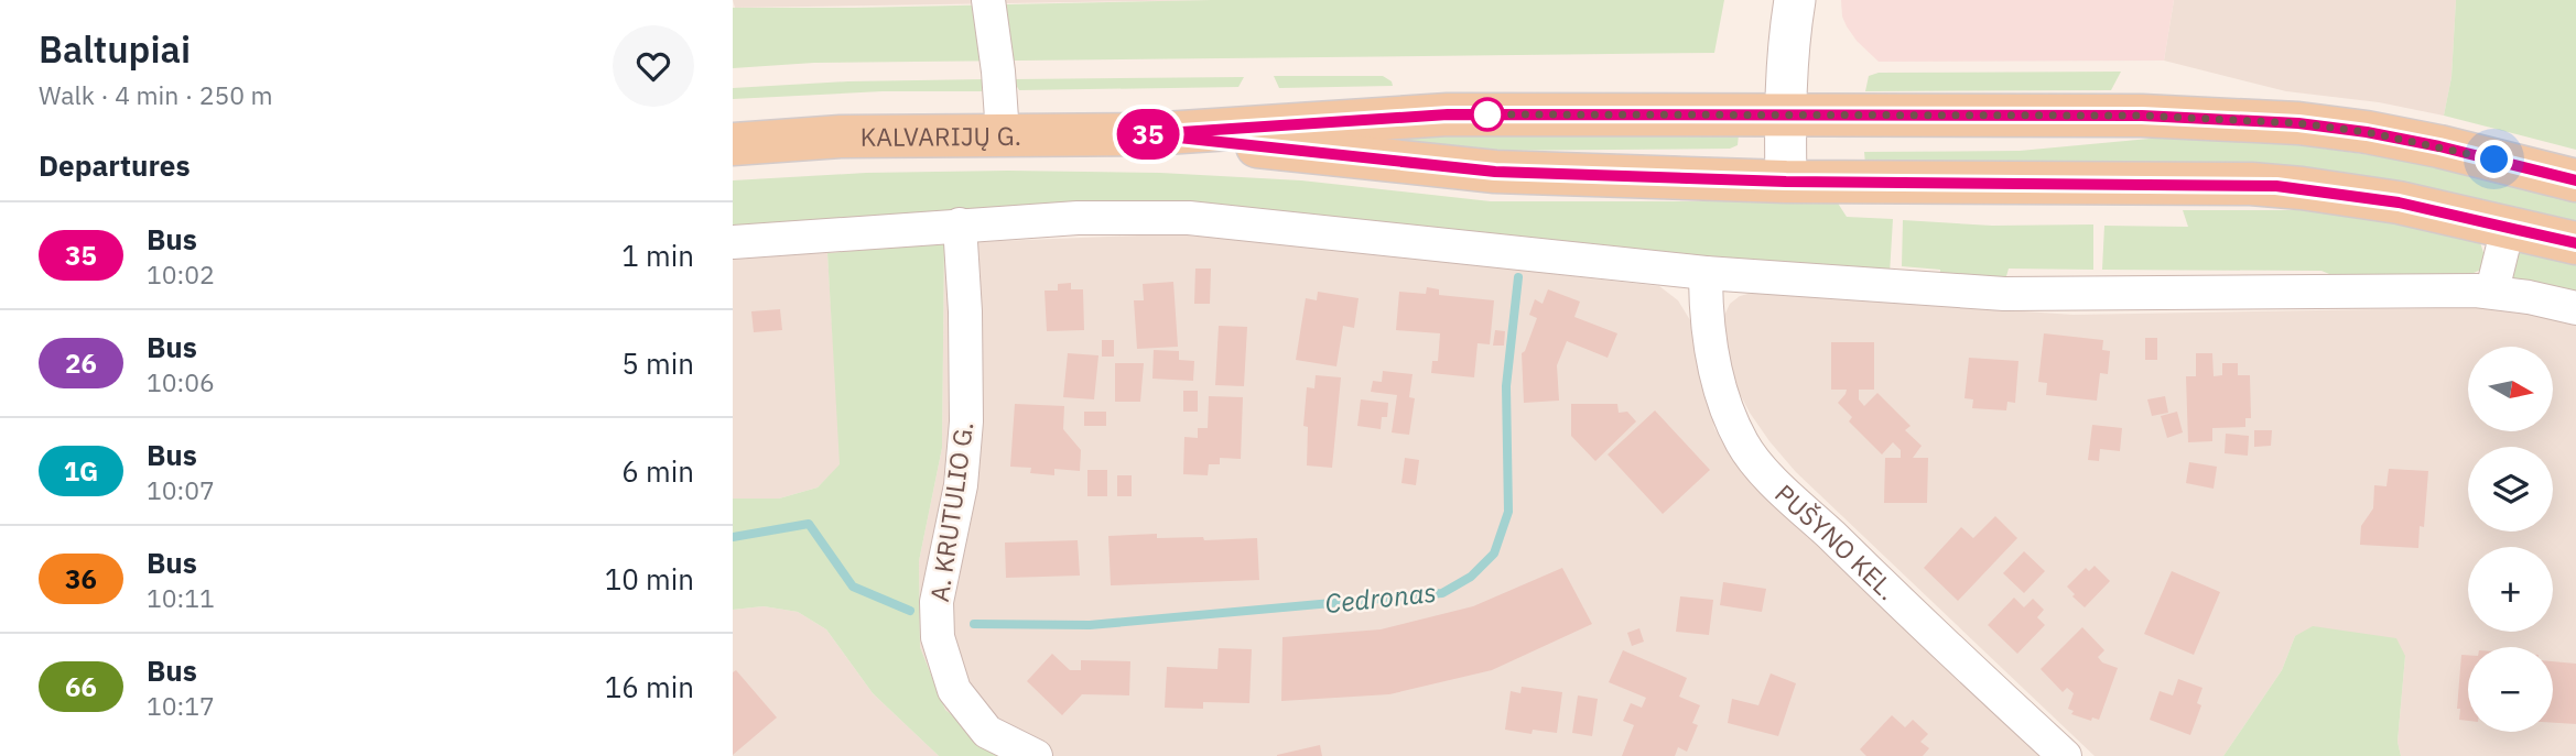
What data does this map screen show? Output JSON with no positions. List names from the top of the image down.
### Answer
{
  "streets": {
    "main road": ["KALVARIJŲ G."],
    "street": ["A. KRUTULIO G.", "PUŠYNO KEL."]
  },
  "water": ["Cedronas"],
  "lines": ["bus line 35"],
  "north": "right",
  "page": {
    "heading": [
      ["Baltupiai", "Walk · 4 min · 250 m"],
      "Departures"
    ],
    "on_map": "35",
    "list": [
      {
        "mark": "35",
        "name": "Bus",
        "note": "10:02",
        "value": "1 min"
      },
      {
        "mark": "26",
        "name": "Bus",
        "note": "10:06",
        "value": "5 min"
      },
      {
        "mark": "1G",
        "name": "Bus",
        "note": "10:07",
        "value": "6 min"
      },
      {
        "mark": "36",
        "name": "Bus",
        "note": "10:11",
        "value": "10 min"
      },
      {
        "mark": "66",
        "name": "Bus",
        "note": "10:17",
        "value": "16 min"
      }
    ],
    "map_buttons": ["+", "−"]
  }
}
